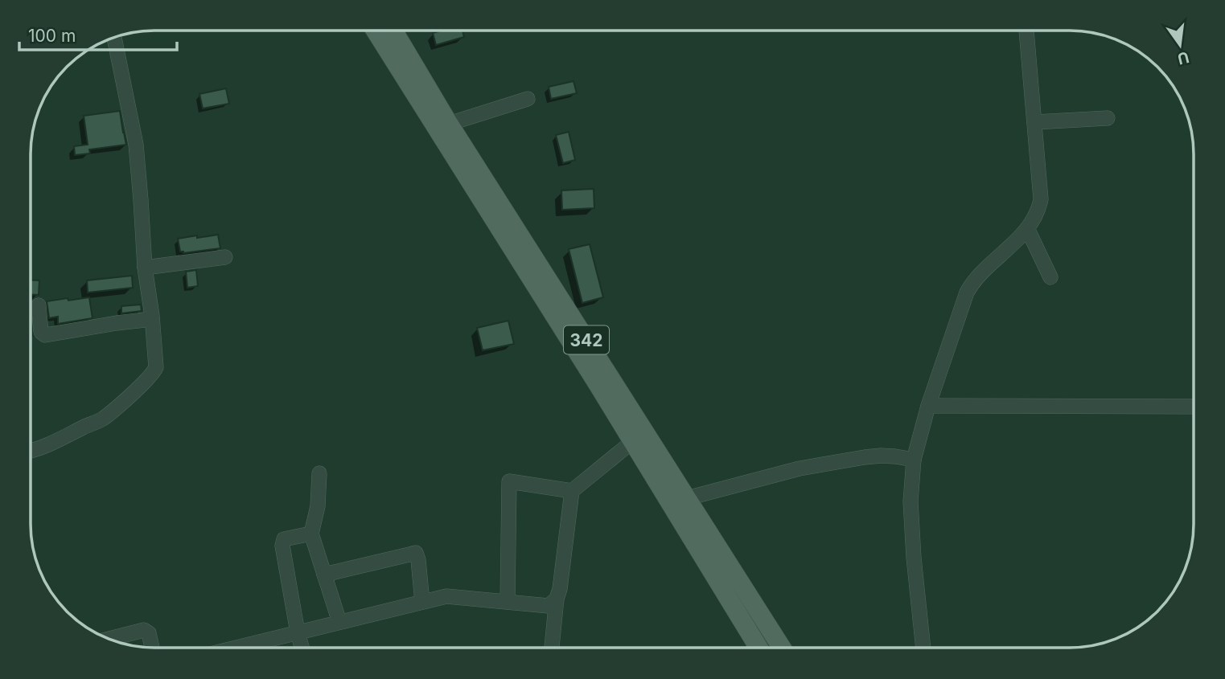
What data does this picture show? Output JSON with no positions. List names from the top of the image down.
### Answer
{
  "streets": {
    "main road": ["342"]
  },
  "scale_bar": "100 m",
  "north": "bottom"
}
